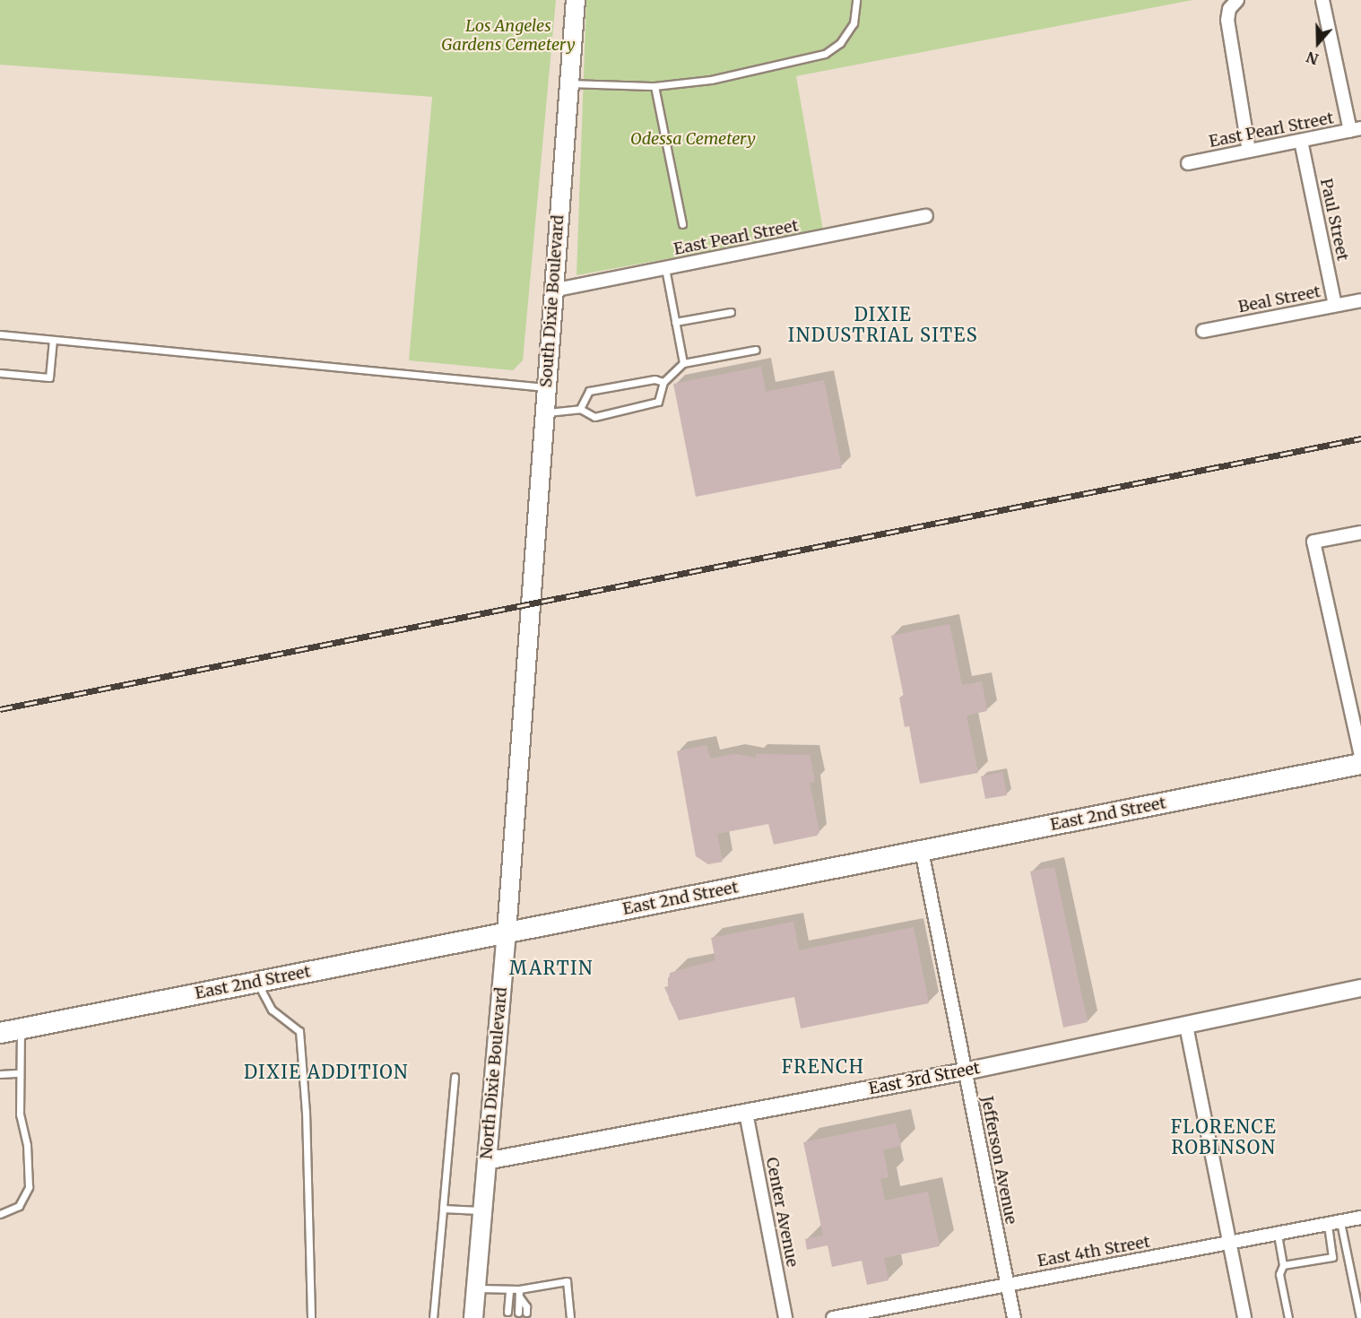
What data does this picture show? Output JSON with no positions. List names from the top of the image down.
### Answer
{
  "streets": {
    "main road": ["South Dixie Boulevard", "East 2nd Street", "North Dixie Boulevard"],
    "street": [
      "East Pearl Street",
      "Paul Street",
      "Beal Street",
      "East 3rd Street",
      "Jefferson Avenue",
      "Center Avenue",
      "East 4th Street"
    ]
  },
  "crossings": [
    ["East Pearl Street", "Paul Street"],
    ["East Pearl Street", "South Dixie Boulevard"],
    ["Paul Street", "Beal Street"],
    ["South Dixie Boulevard", "North Dixie Boulevard"],
    ["East 2nd Street", "North Dixie Boulevard"],
    ["East 2nd Street", "Jefferson Avenue"],
    ["North Dixie Boulevard", "East 3rd Street"],
    ["East 3rd Street", "Jefferson Avenue"],
    ["East 3rd Street", "Center Avenue"],
    ["Jefferson Avenue", "East 4th Street"]
  ],
  "districts": [
    "DIXIE INDUSTRIAL SITES",
    "MARTIN",
    "FRENCH",
    "DIXIE ADDITION",
    "FLORENCE ROBINSON"
  ],
  "parks": ["Los Angeles Gardens Cemetery", "Odessa Cemetery"],
  "north": "bottom"
}
